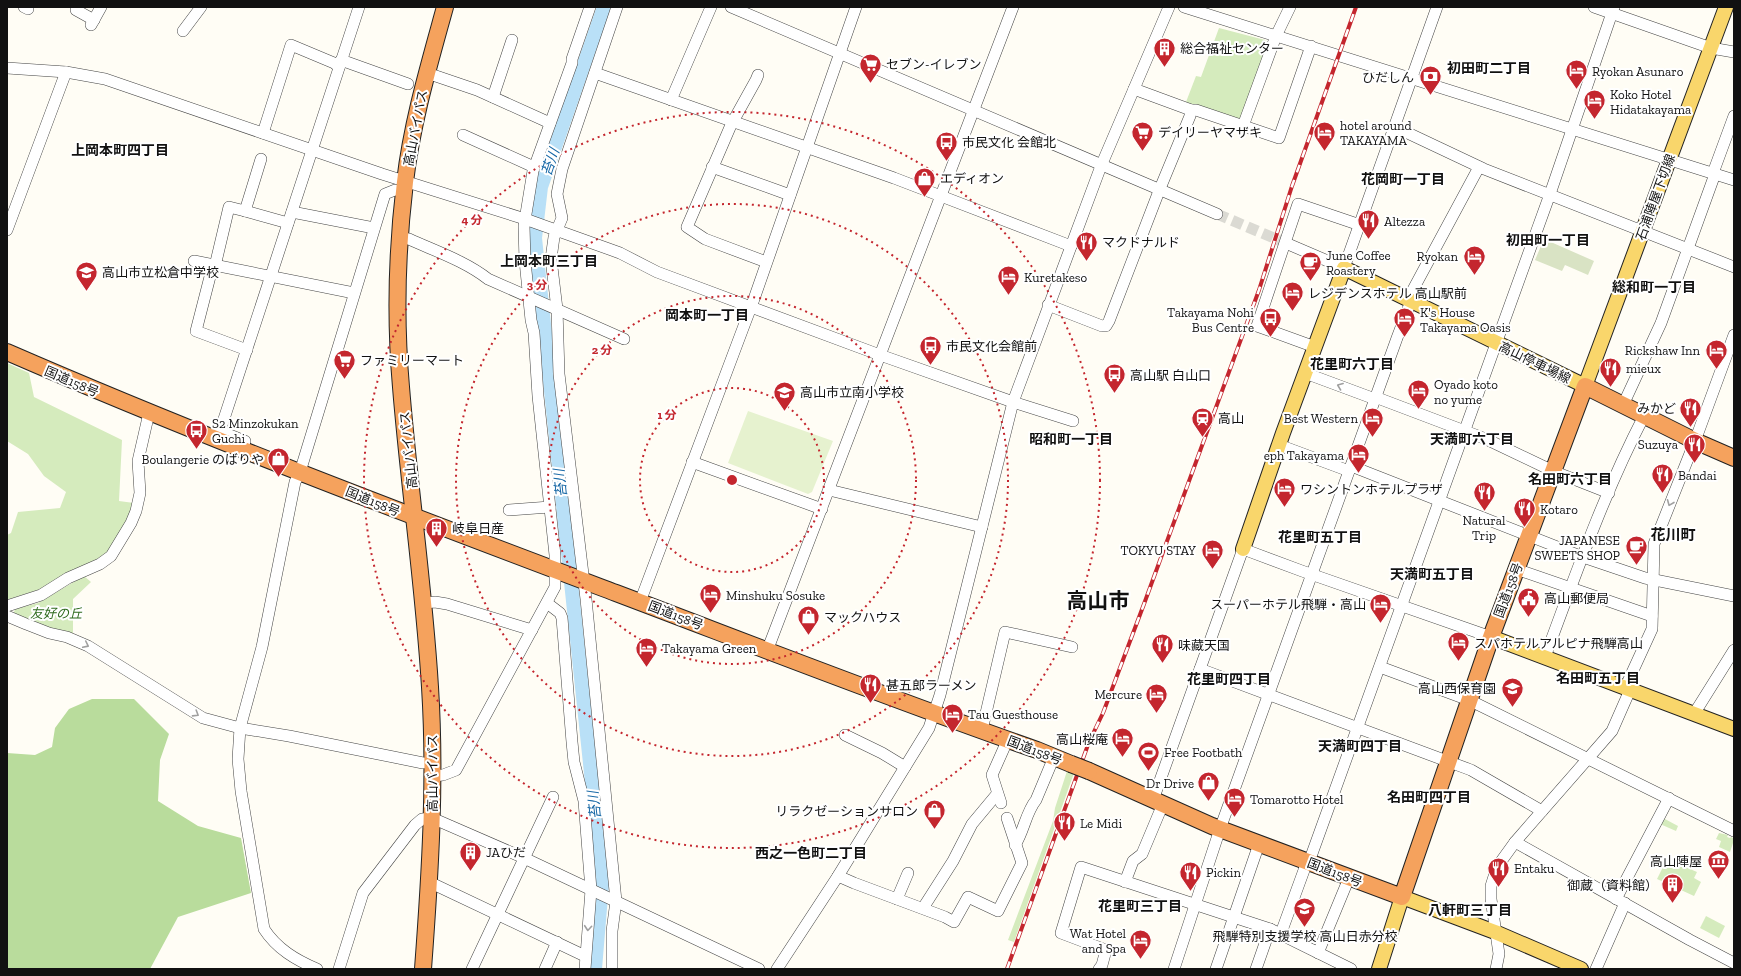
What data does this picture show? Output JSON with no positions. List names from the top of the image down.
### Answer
{
  "streets": {
    "highway": ["高山バイパス", "国道158号"],
    "main road": ["石浦陣屋下切線", "高山停車場線"]
  },
  "crossings": [
    ["高山バイパス", "国道158号"],
    ["石浦陣屋下切線", "高山停車場線"],
    ["石浦陣屋下切線", "国道158号"],
    ["高山停車場線", "国道158号"]
  ],
  "districts": [
    "初田町二丁目",
    "上岡本町四丁目",
    "花岡町一丁目",
    "初田町一丁目",
    "上岡本町三丁目",
    "総和町一丁目",
    "岡本町一丁目",
    "花里町六丁目",
    "昭和町一丁目",
    "天満町六丁目",
    "名田町六丁目",
    "花川町",
    "花里町五丁目",
    "天満町五丁目",
    "高山市",
    "名田町五丁目",
    "花里町四丁目",
    "天満町四丁目",
    "名田町四丁目",
    "西之一色町二丁目",
    "花里町三丁目",
    "八軒町三丁目"
  ],
  "water": ["苔川"],
  "parks": ["友好の丘"],
  "places": {
    "building": [
      "総合福祉センター",
      "岐阜日産",
      "JAひだ",
      "御蔵（資料館）"
    ],
    "supermarket": ["セブン-イレブン", "デイリーヤマザキ", "ファミリーマート"],
    "hotel": [
      "Ryokan Asunaro",
      "Koko Hotel Hidatakayama",
      "hotel around TAKAYAMA",
      "Ryokan",
      "Kuretakeso",
      "レジデンスホテル 高山駅前",
      "K's House Takayama Oasis",
      "Rickshaw Inn",
      "Oyado koto no yume",
      "Best Western",
      "eph Takayama",
      "ワシントンホテルプラザ",
      "TOKYU STAY",
      "Minshuku Sosuke",
      "スーパーホテル飛騨・高山",
      "スパホテルアルピナ飛騨高山",
      "Takayama Green",
      "Mercure",
      "Tau Guesthouse",
      "高山桜庵",
      "Tomarotto Hotel",
      "Wat Hotel and Spa"
    ],
    "bank": ["ひだしん"],
    "bus stop": [
      "市民文化 会館北",
      "Takayama Nohi Bus Centre",
      "市民文化会館前",
      "高山駅 白山口",
      "S2 Minzokukan Guchi"
    ],
    "shop": [
      "エディオン",
      "Boulangerie のばりや",
      "マックハウス",
      "Dr Drive",
      "リラクゼーションサロン"
    ],
    "restaurant": [
      "Altezza",
      "マクドナルド",
      "mieux",
      "みかど",
      "Suzuya",
      "Bandai",
      "Natural Trip",
      "Kotaro",
      "味藏天国",
      "甚五郎ラーメン",
      "Le Midi",
      "Entaku",
      "Pickin"
    ],
    "cafe": ["June Coffee Roastery", "JAPANESE SWEETS SHOP"],
    "school or university": [
      "高山市立松倉中学校",
      "高山市立南小学校",
      "高山西保育園",
      "飛騨特別支援学校 高山日赤分校"
    ],
    "station": ["高山"],
    "public building": ["高山郵便局"],
    "sports": ["Free Footbath"],
    "museum": ["高山陣屋"]
  },
  "rings": [
    "4 分",
    "3 分",
    "2 分",
    "1 分"
  ]
}
